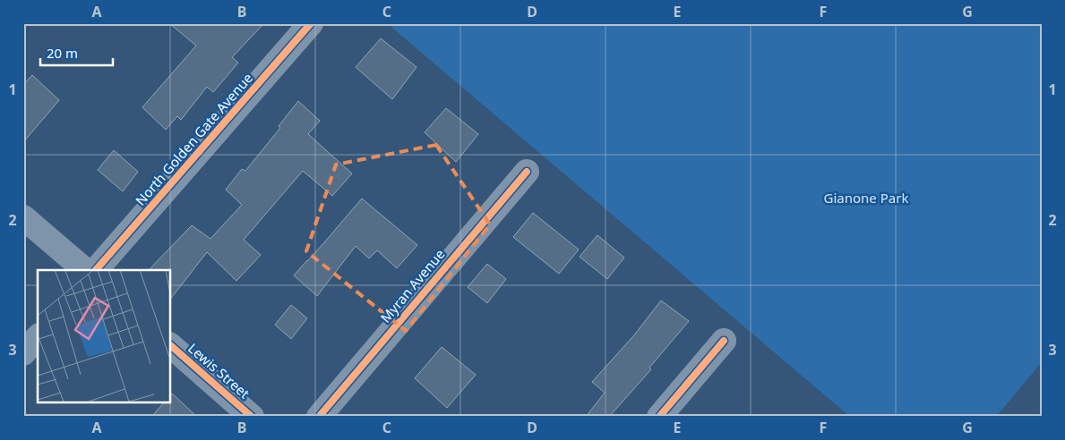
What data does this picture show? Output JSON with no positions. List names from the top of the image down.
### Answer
{
  "streets": {
    "street": ["North Golden Gate Avenue", "Myran Avenue", "Lewis Street"]
  },
  "parks": ["Gianone Park"],
  "scale_bar": "20 m",
  "grid": {
    "columns": [
      "A",
      "B",
      "C",
      "D",
      "E",
      "F",
      "G"
    ],
    "rows": ["1", "2", "3"]
  }
}
